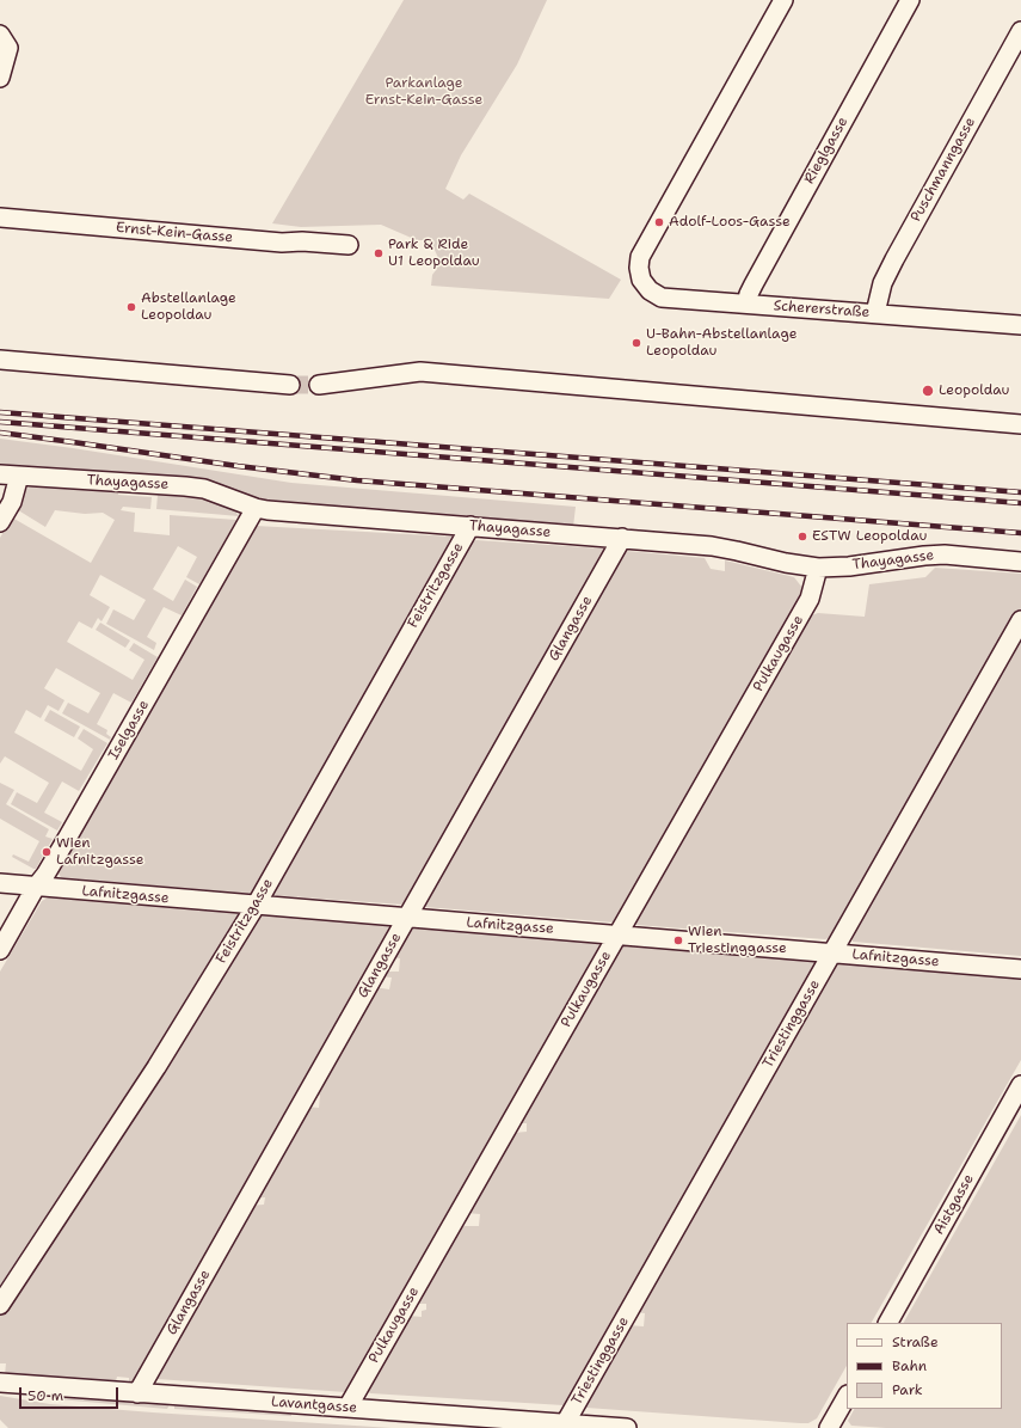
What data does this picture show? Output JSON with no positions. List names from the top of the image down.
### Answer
{
  "streets": {
    "street": [
      "Rieglgasse",
      "Puschmanngasse",
      "Ernst-Kein-Gasse",
      "Schererstraße",
      "Thayagasse",
      "Feistritzgasse",
      "Glangasse",
      "Pulkaugasse",
      "Iselgasse",
      "Lafnitzgasse",
      "Triestinggasse",
      "Aistgasse",
      "Lavantgasse"
    ]
  },
  "crossings": [
    ["Rieglgasse", "Schererstraße"],
    ["Puschmanngasse", "Schererstraße"],
    ["Thayagasse", "Feistritzgasse"],
    ["Thayagasse", "Glangasse"],
    ["Thayagasse", "Pulkaugasse"],
    ["Thayagasse", "Iselgasse"],
    ["Feistritzgasse", "Lafnitzgasse"],
    ["Glangasse", "Lafnitzgasse"],
    ["Glangasse", "Lavantgasse"],
    ["Pulkaugasse", "Lafnitzgasse"],
    ["Pulkaugasse", "Lavantgasse"],
    ["Iselgasse", "Lafnitzgasse"],
    ["Lafnitzgasse", "Triestinggasse"],
    ["Triestinggasse", "Lavantgasse"]
  ],
  "parks": ["Parkanlage Ernst-Kein-Gasse"],
  "places": [
    "Adolf-Loos-Gasse",
    "Park & Ride U1 Leopoldau",
    "Abstellanlage Leopoldau",
    "U-Bahn-Abstellanlage Leopoldau",
    "Leopoldau",
    "ESTW Leopoldau",
    "Wien Lafnitzgasse",
    "Wien Triestinggasse"
  ],
  "legend": ["Straße", "Bahn", "Park"],
  "scale_bar": "50 m"
}
